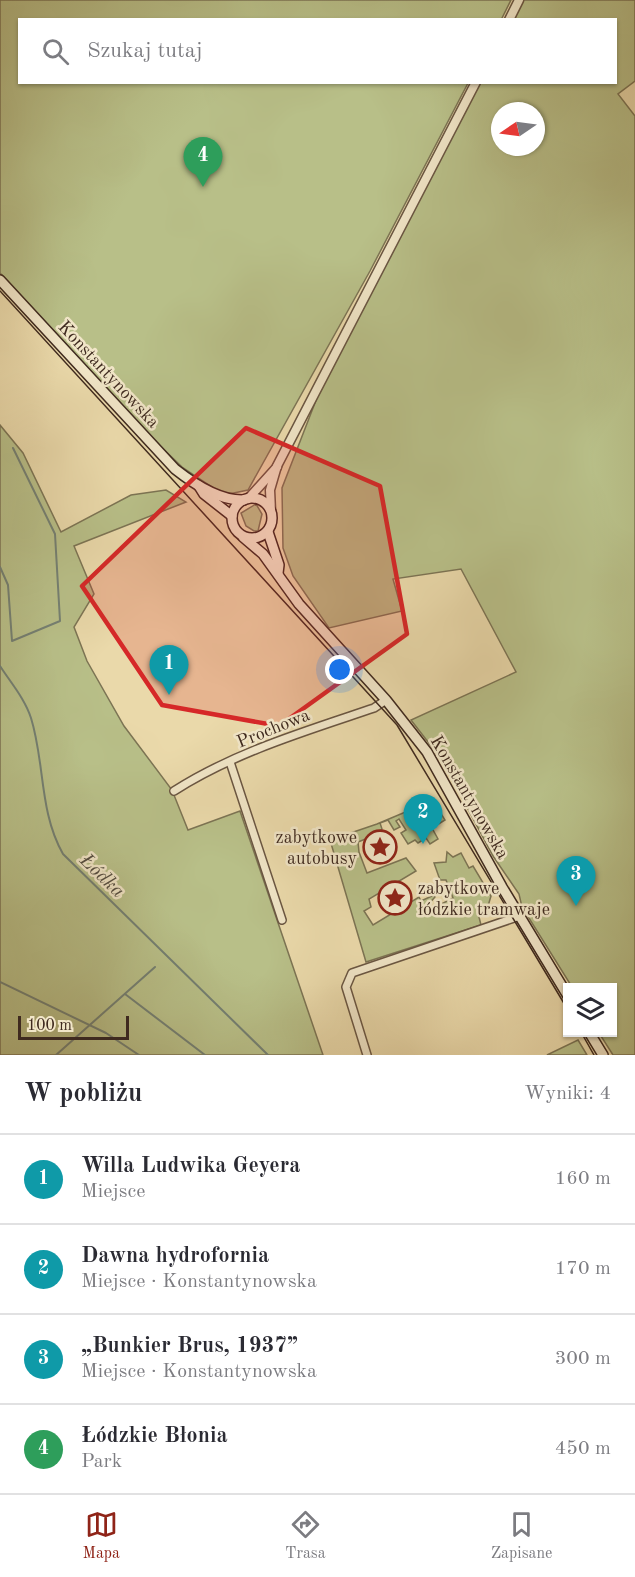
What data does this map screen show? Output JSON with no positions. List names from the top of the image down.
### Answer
{
  "streets": {
    "main road": ["Konstantynowska"],
    "street": ["Prochowa"]
  },
  "crossings": [
    ["Konstantynowska", "Prochowa"]
  ],
  "water": ["Łódka"],
  "places": {
    "place": ["zabytkowe autobusy", "zabytkowe łódzkie tramwaje"]
  },
  "scale_bar": "100 m",
  "north": "left",
  "page": {
    "search": "Szukaj tutaj",
    "pins": [
      "4",
      "1",
      "2",
      "3"
    ],
    "scale": "100 m",
    "heading": ["W pobliżu", "Wyniki: 4"],
    "list": [
      {
        "mark": "1",
        "name": "Willa Ludwika Geyera",
        "note": "Miejsce",
        "value": "160 m"
      },
      {
        "mark": "2",
        "name": "Dawna hydrofornia",
        "note": "Miejsce · Konstantynowska",
        "value": "170 m"
      },
      {
        "mark": "3",
        "name": "„Bunkier Brus, 1937”",
        "note": "Miejsce · Konstantynowska",
        "value": "300 m"
      },
      {
        "mark": "4",
        "name": "Łódzkie Błonia",
        "note": "Park",
        "value": "450 m"
      }
    ],
    "nav": ["Mapa", "Trasa", "Zapisane"]
  }
}
